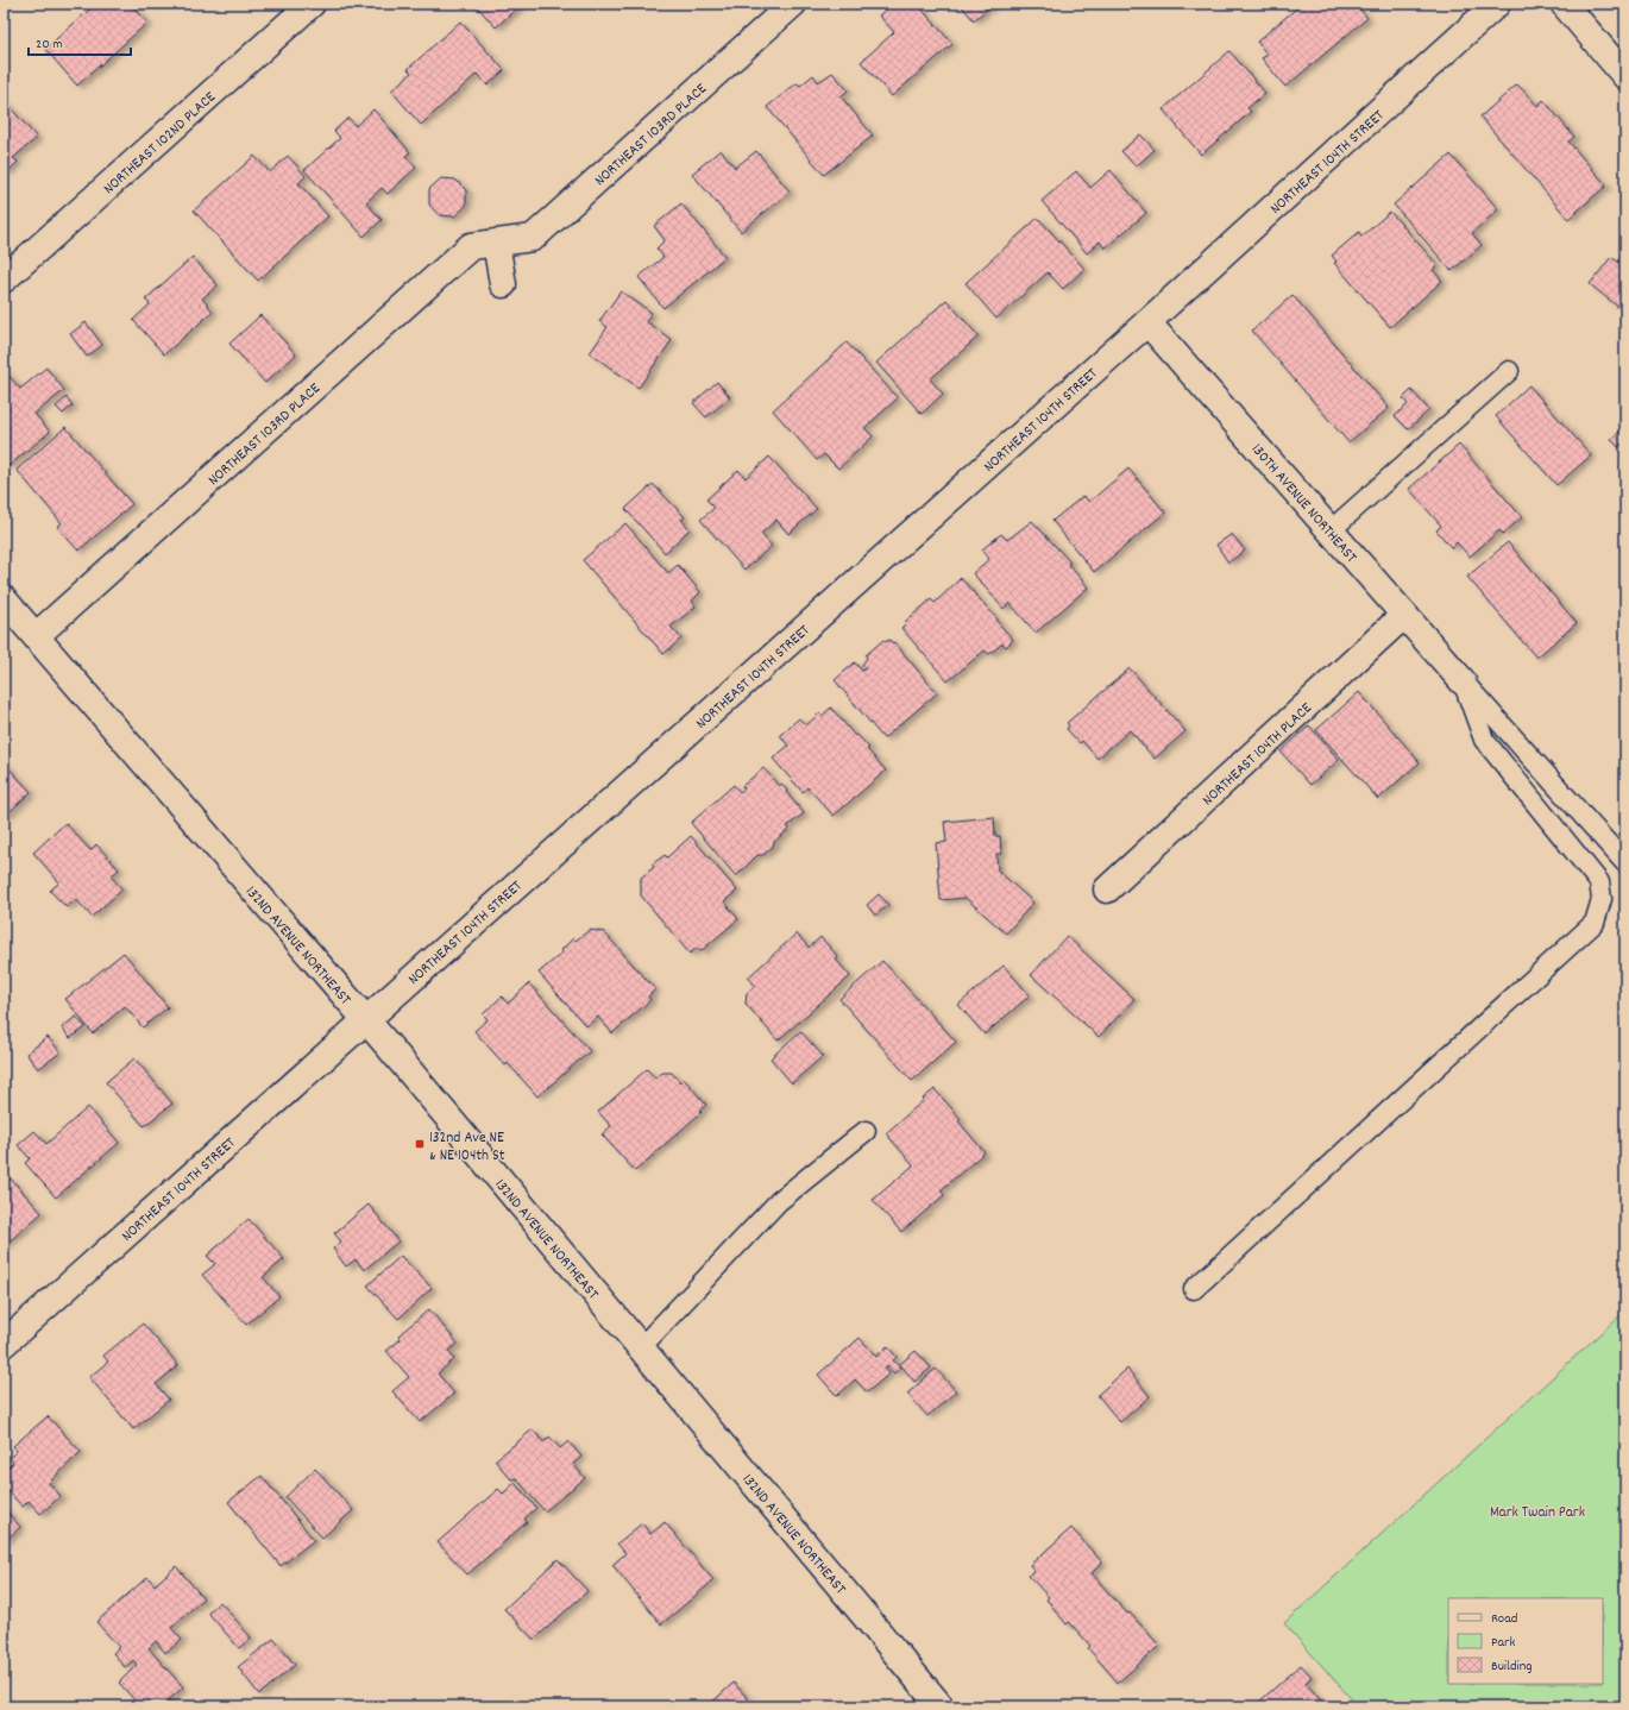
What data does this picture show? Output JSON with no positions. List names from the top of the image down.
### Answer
{
  "streets": {
    "street": [
      "NORTHEAST 103RD PLACE",
      "NORTHEAST 102ND PLACE",
      "NORTHEAST 104TH STREET",
      "130TH AVENUE NORTHEAST",
      "NORTHEAST 104TH PLACE",
      "132ND AVENUE NORTHEAST"
    ]
  },
  "crossings": [
    ["NORTHEAST 103RD PLACE", "132ND AVENUE NORTHEAST"],
    ["NORTHEAST 104TH STREET", "130TH AVENUE NORTHEAST"],
    ["NORTHEAST 104TH STREET", "132ND AVENUE NORTHEAST"],
    ["130TH AVENUE NORTHEAST", "NORTHEAST 104TH PLACE"]
  ],
  "parks": ["Mark Twain Park"],
  "places": {
    "transit": ["132nd Ave NE & NE 104th St"]
  },
  "legend": ["Road", "Park", "Building"],
  "scale_bar": "20 m"
}
